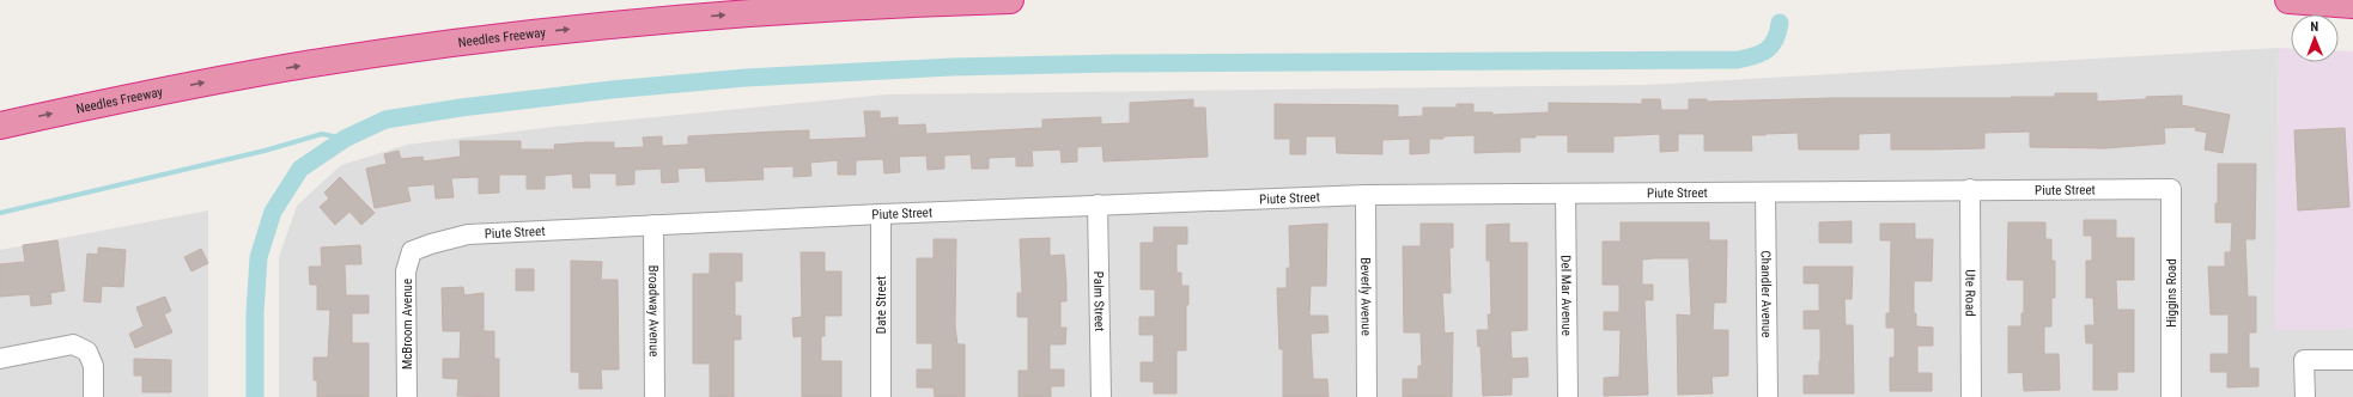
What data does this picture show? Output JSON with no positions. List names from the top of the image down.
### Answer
{
  "streets": {
    "highway": ["Needles Freeway"],
    "street": [
      "Piute Street",
      "Ute Road",
      "Higgins Road",
      "Chandler Avenue",
      "Del Mar Avenue",
      "Beverly Avenue",
      "Palm Street",
      "Date Street",
      "Broadway Avenue",
      "McBroom Avenue"
    ]
  },
  "crossings": [
    ["Piute Street", "Ute Road"],
    ["Piute Street", "Higgins Road"],
    ["Piute Street", "Chandler Avenue"],
    ["Piute Street", "Del Mar Avenue"],
    ["Piute Street", "Beverly Avenue"],
    ["Piute Street", "Palm Street"],
    ["Piute Street", "Date Street"],
    ["Piute Street", "Broadway Avenue"],
    ["Piute Street", "McBroom Avenue"]
  ],
  "one_way": ["Needles Freeway"],
  "north": "top"
}
